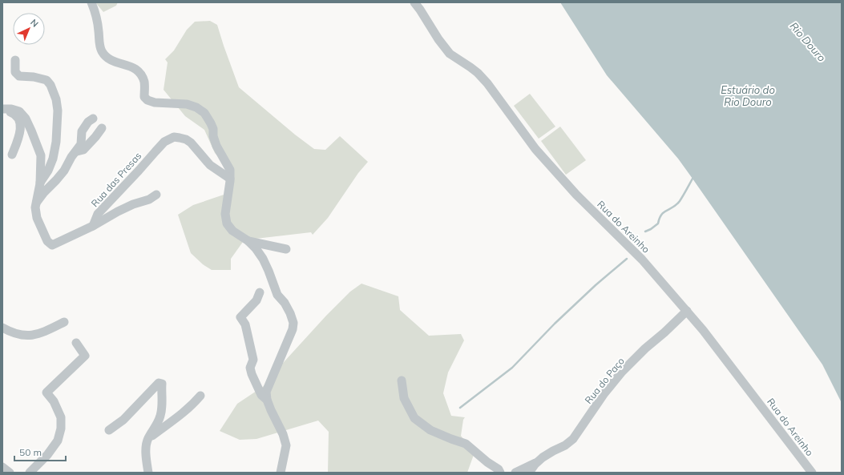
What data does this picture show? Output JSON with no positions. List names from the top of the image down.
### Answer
{
  "streets": {
    "street": ["Rua das Presas", "Rua do Areinho", "Rua do Paço"]
  },
  "crossings": [
    ["Rua do Areinho", "Rua do Paço"]
  ],
  "water": ["Rio Douro", "Estuário do Rio Douro"],
  "scale_bar": "50 m",
  "north": "top right"
}
